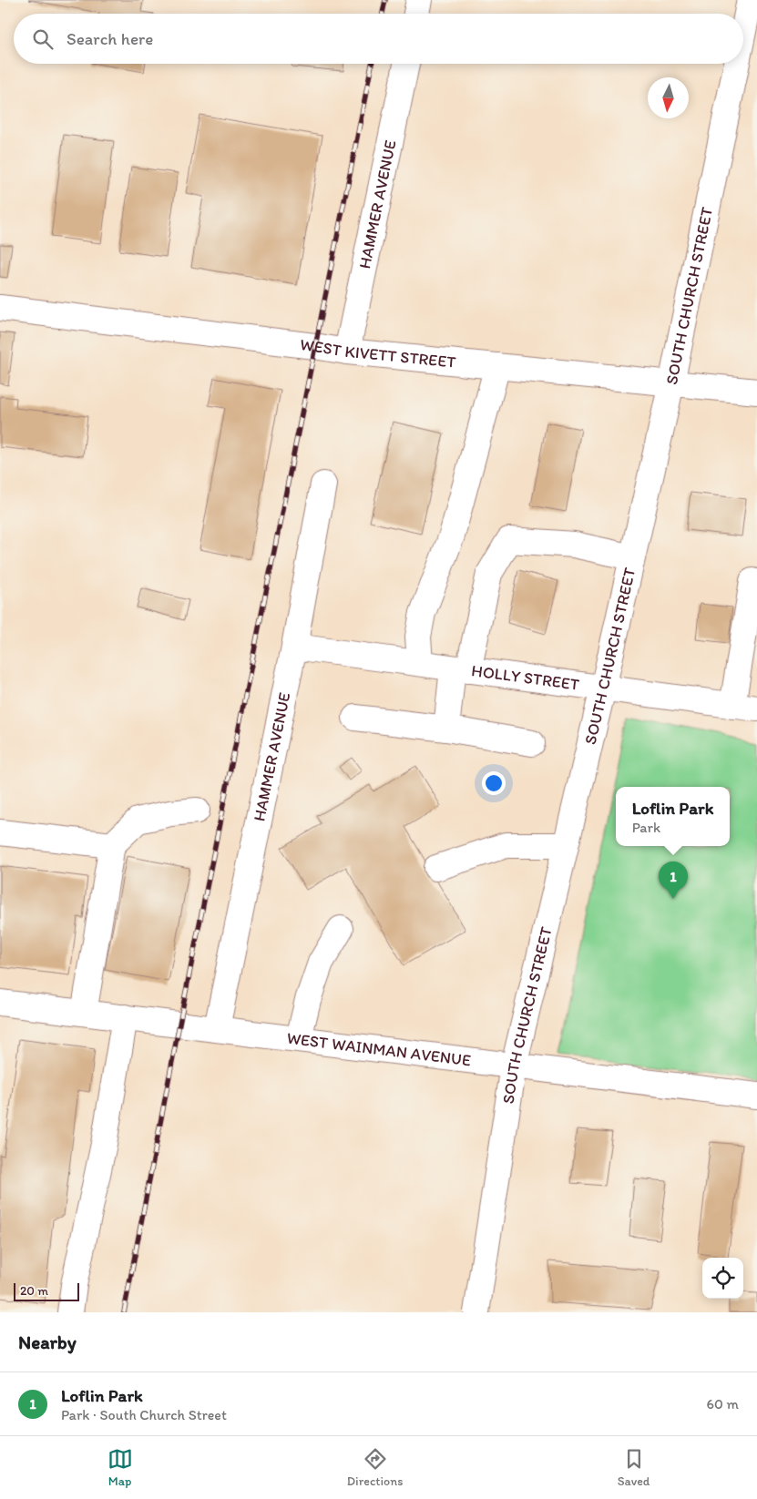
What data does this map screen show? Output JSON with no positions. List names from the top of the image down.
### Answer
{
  "streets": {
    "street": [
      "HAMMER AVENUE",
      "SOUTH CHURCH STREET",
      "WEST KIVETT STREET",
      "HOLLY STREET",
      "WEST WAINMAN AVENUE"
    ]
  },
  "crossings": [
    ["HAMMER AVENUE", "WEST KIVETT STREET"],
    ["HAMMER AVENUE", "HOLLY STREET"],
    ["HAMMER AVENUE", "WEST WAINMAN AVENUE"],
    ["SOUTH CHURCH STREET", "WEST KIVETT STREET"],
    ["SOUTH CHURCH STREET", "HOLLY STREET"],
    ["SOUTH CHURCH STREET", "WEST WAINMAN AVENUE"]
  ],
  "scale_bar": "20 m",
  "north": "bottom",
  "page": {
    "search": "Search here",
    "popup": ["Loflin Park", "Park"],
    "pins": "1",
    "scale": "20 m",
    "heading": "Nearby",
    "list": [
      {
        "mark": "1",
        "name": "Loflin Park",
        "note": "Park · South Church Street",
        "value": "60 m"
      }
    ],
    "nav": ["Map", "Directions", "Saved"]
  }
}
